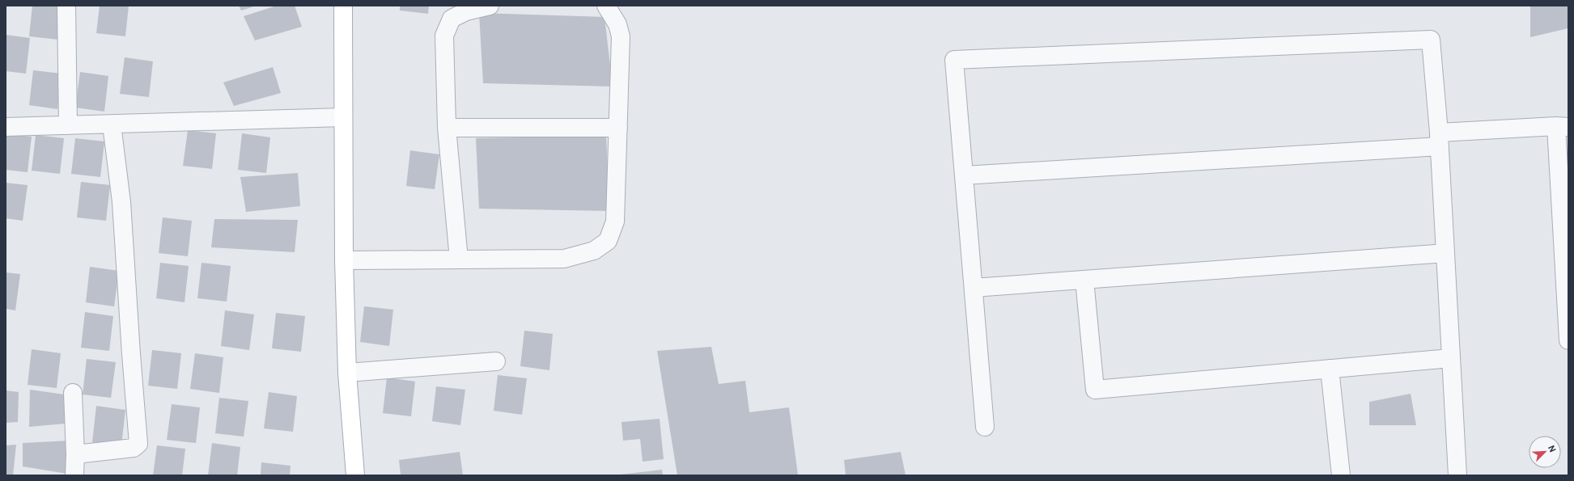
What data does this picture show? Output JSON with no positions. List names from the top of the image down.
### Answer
{
  "north": "top right"
}
